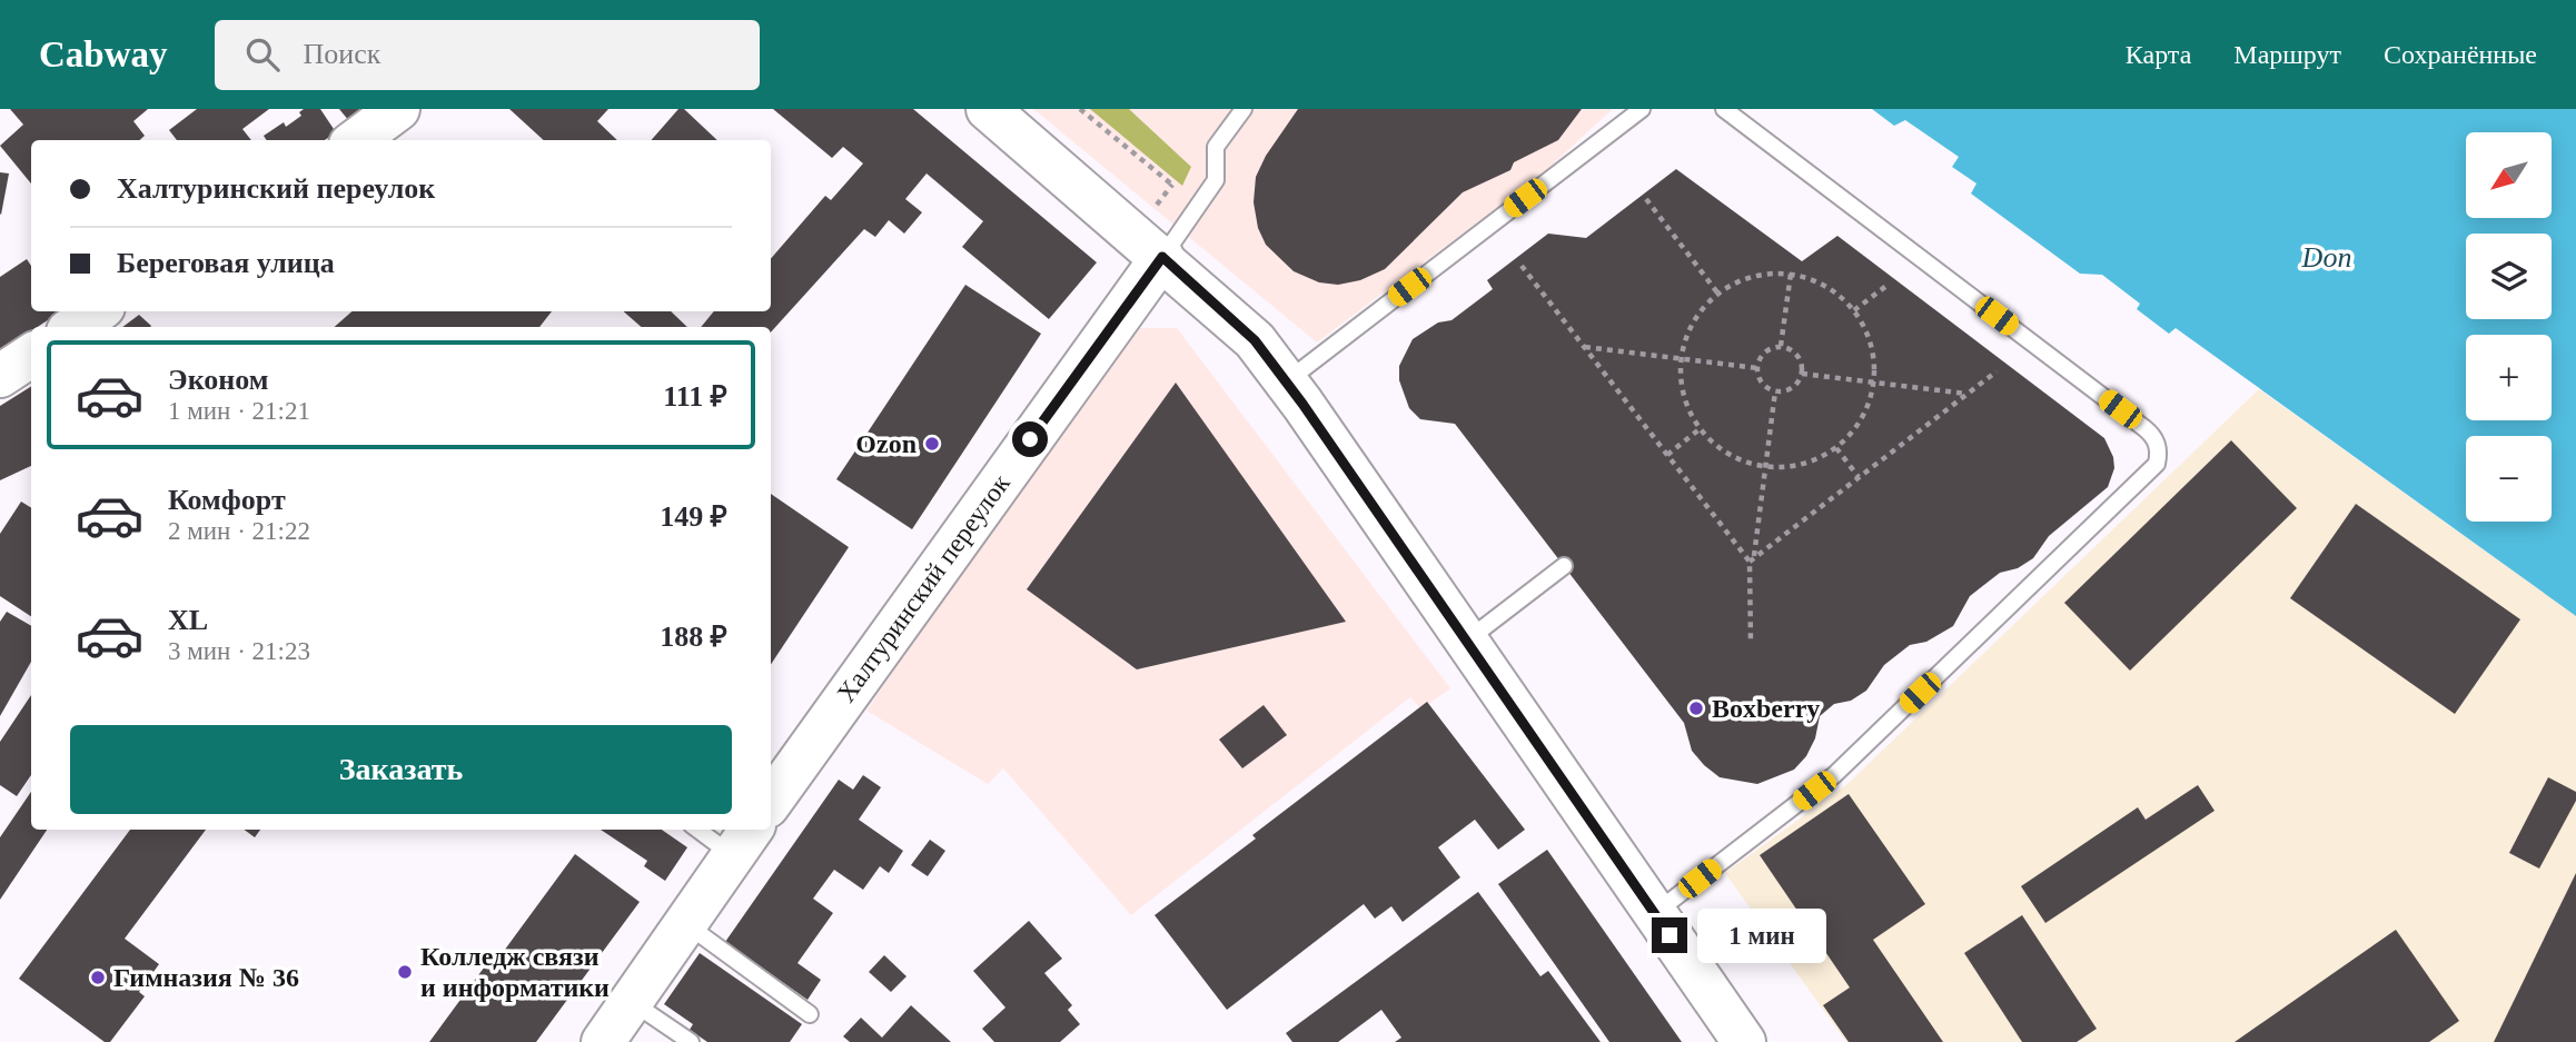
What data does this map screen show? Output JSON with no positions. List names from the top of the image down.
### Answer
{
  "streets": {
    "main road": ["Халтуринский переулок"]
  },
  "water": ["Don"],
  "places": [
    "Ozon",
    "Boxberry",
    "Колледж связи и информатики",
    "Гимназия № 36"
  ],
  "north": "bottom left",
  "page": {
    "header": "Cabway",
    "search": "Поиск",
    "nav": ["Карта", "Маршрут", "Сохранённые"],
    "map_buttons": ["+", "−"],
    "banner": ["Халтуринский переулок", "Береговая улица"],
    "list": [
      {
        "name": "Эконом",
        "note": "1 мин · 21:21",
        "value": "111 ₽"
      },
      {
        "name": "Комфорт",
        "note": "2 мин · 21:22",
        "value": "149 ₽"
      },
      {
        "name": "XL",
        "note": "3 мин · 21:23",
        "value": "188 ₽"
      }
    ],
    "buttons": "Заказать",
    "bubble": "1 мин"
  }
}
